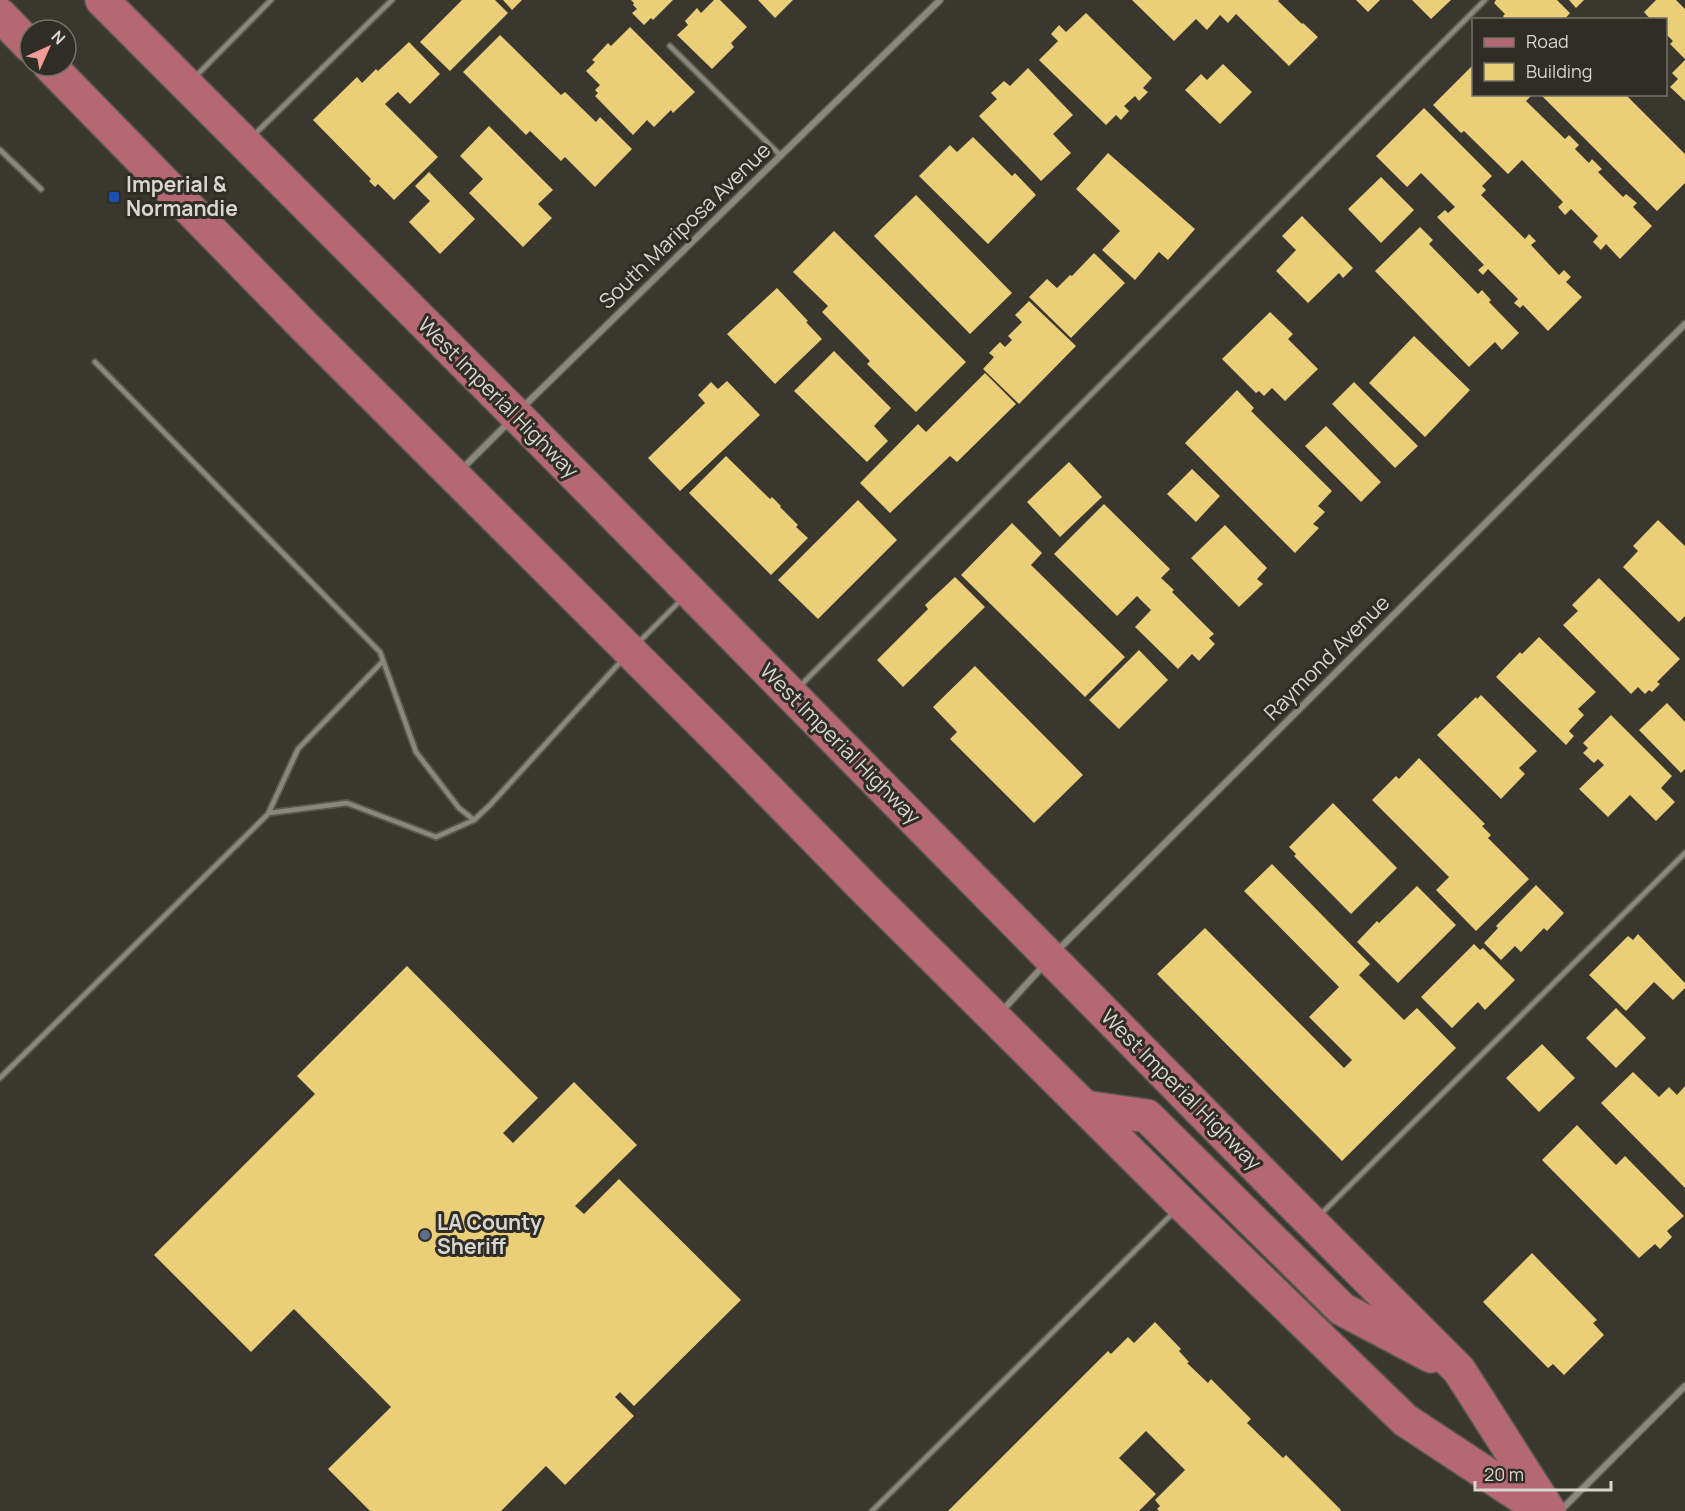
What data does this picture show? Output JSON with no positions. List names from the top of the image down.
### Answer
{
  "streets": {
    "main road": ["West Imperial Highway"],
    "street": ["South Mariposa Avenue", "Raymond Avenue"]
  },
  "crossings": [
    ["South Mariposa Avenue", "West Imperial Highway"],
    ["West Imperial Highway", "Raymond Avenue"]
  ],
  "places": {
    "transit": ["Imperial & Normandie"],
    "other": ["LA County Sheriff"]
  },
  "legend": ["Road", "Building"],
  "scale_bar": "20 m",
  "north": "top right"
}
